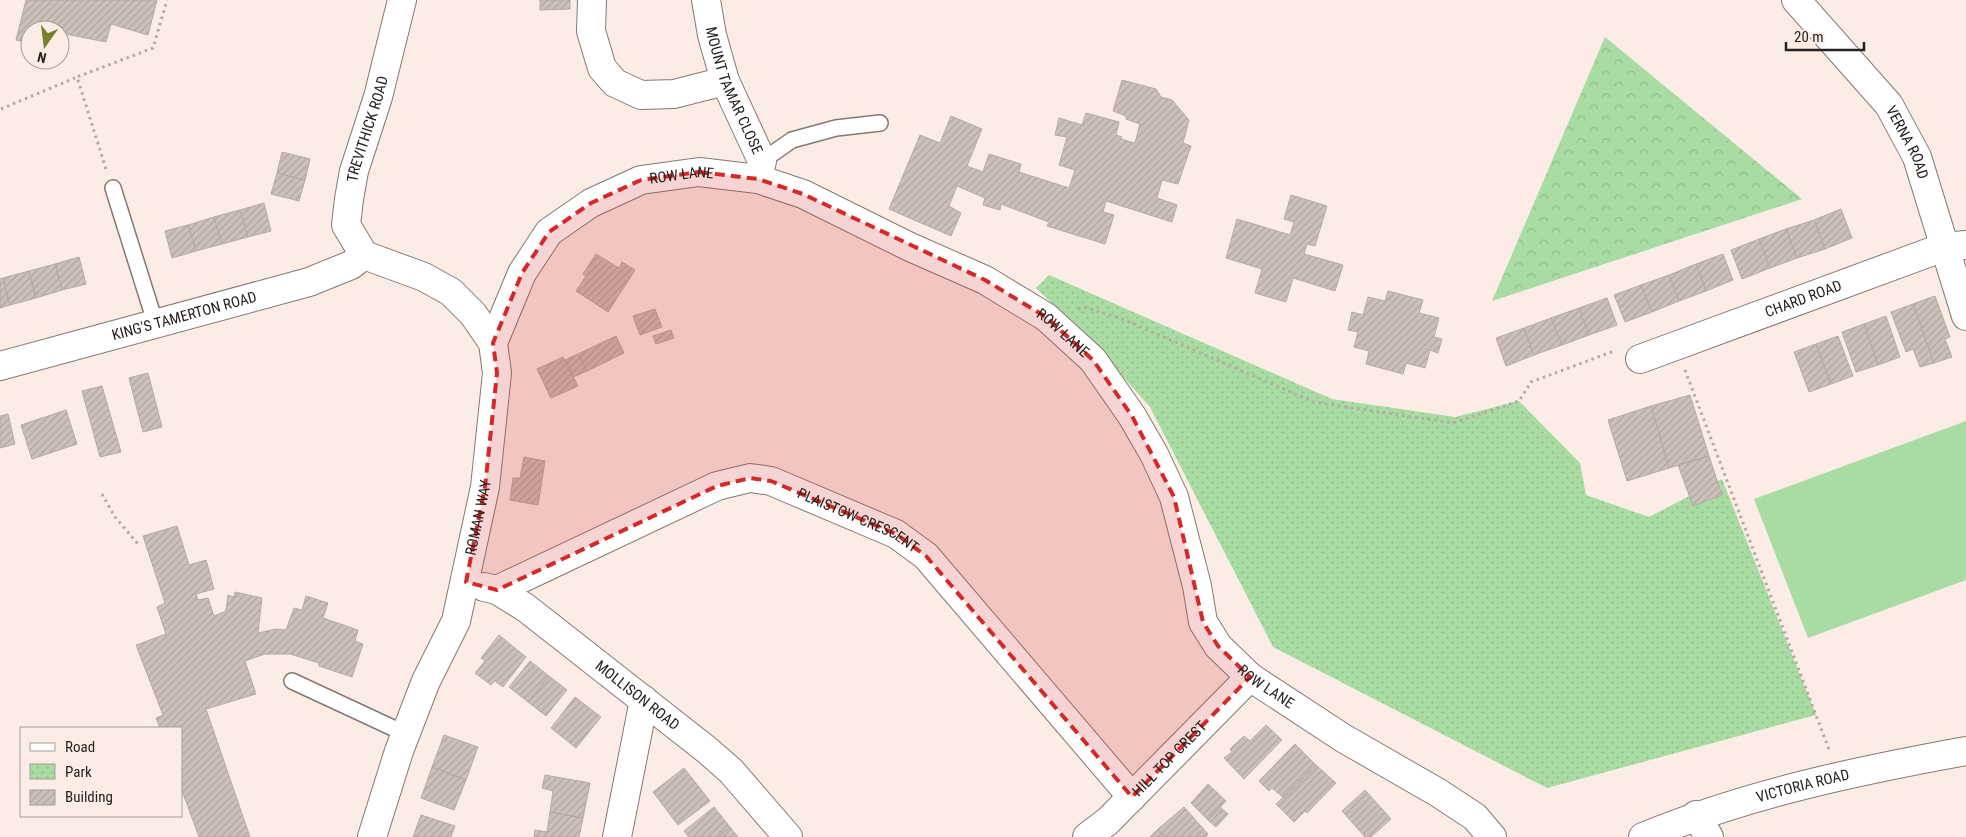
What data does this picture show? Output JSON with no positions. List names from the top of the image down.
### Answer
{
  "streets": {
    "street": [
      "MOUNT TAMAR CLOSE",
      "TREVITHICK ROAD",
      "VERNA ROAD",
      "ROW LANE",
      "CHARD ROAD",
      "KING'S TAMERTON ROAD",
      "ROMAN WAY",
      "PLAISTOW CRESCENT",
      "MOLLISON ROAD",
      "HILL TOP CREST",
      "VICTORIA ROAD"
    ]
  },
  "crossings": [
    ["MOUNT TAMAR CLOSE", "ROW LANE"],
    ["TREVITHICK ROAD", "KING'S TAMERTON ROAD"],
    ["TREVITHICK ROAD", "ROMAN WAY"],
    ["VERNA ROAD", "CHARD ROAD"],
    ["ROW LANE", "ROMAN WAY"],
    ["ROW LANE", "HILL TOP CREST"],
    ["KING'S TAMERTON ROAD", "ROMAN WAY"],
    ["ROMAN WAY", "MOLLISON ROAD"],
    ["PLAISTOW CRESCENT", "MOLLISON ROAD"],
    ["PLAISTOW CRESCENT", "HILL TOP CREST"]
  ],
  "legend": ["Road", "Park", "Building"],
  "scale_bar": "20 m",
  "north": "bottom"
}
